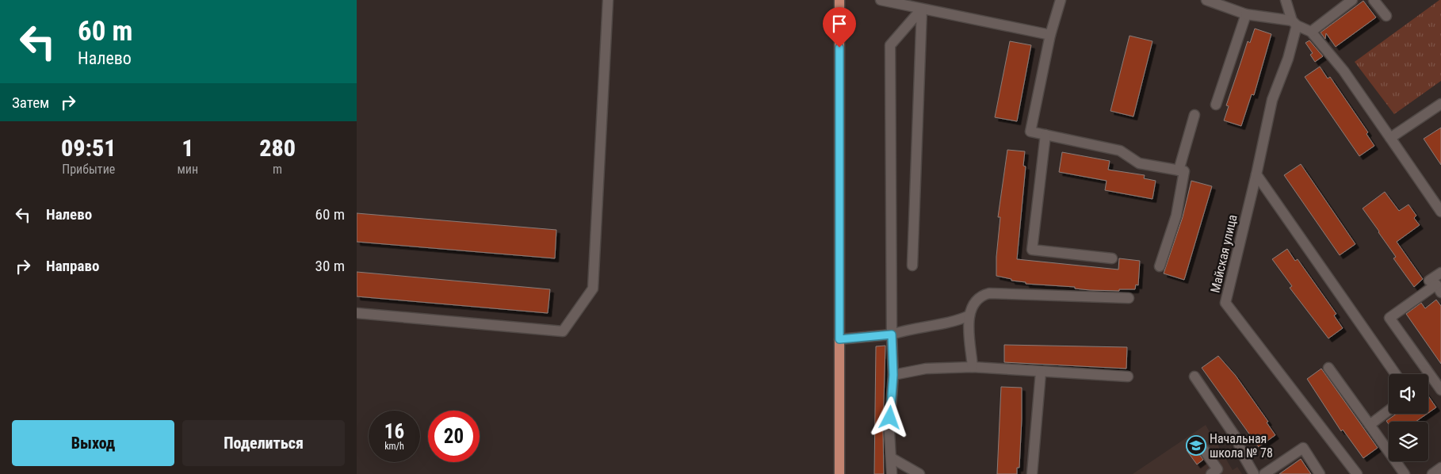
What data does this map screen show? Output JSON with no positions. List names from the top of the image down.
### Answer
{
  "streets": {
    "street": ["Майская улица"]
  },
  "places": {
    "school or university": ["Начальная школа № 78"]
  },
  "page": {
    "turn": ["60 m", "Налево"],
    "then": "Затем",
    "eta": [
      "09:51",
      "Прибытие",
      "1",
      "мин",
      "280",
      "m"
    ],
    "list": [
      {
        "name": "Налево",
        "value": "60 m"
      },
      {
        "name": "Направо",
        "value": "30 m"
      }
    ],
    "speed": "16 km/h",
    "limit": "20",
    "buttons": ["Выход", "Поделиться"]
  }
}
